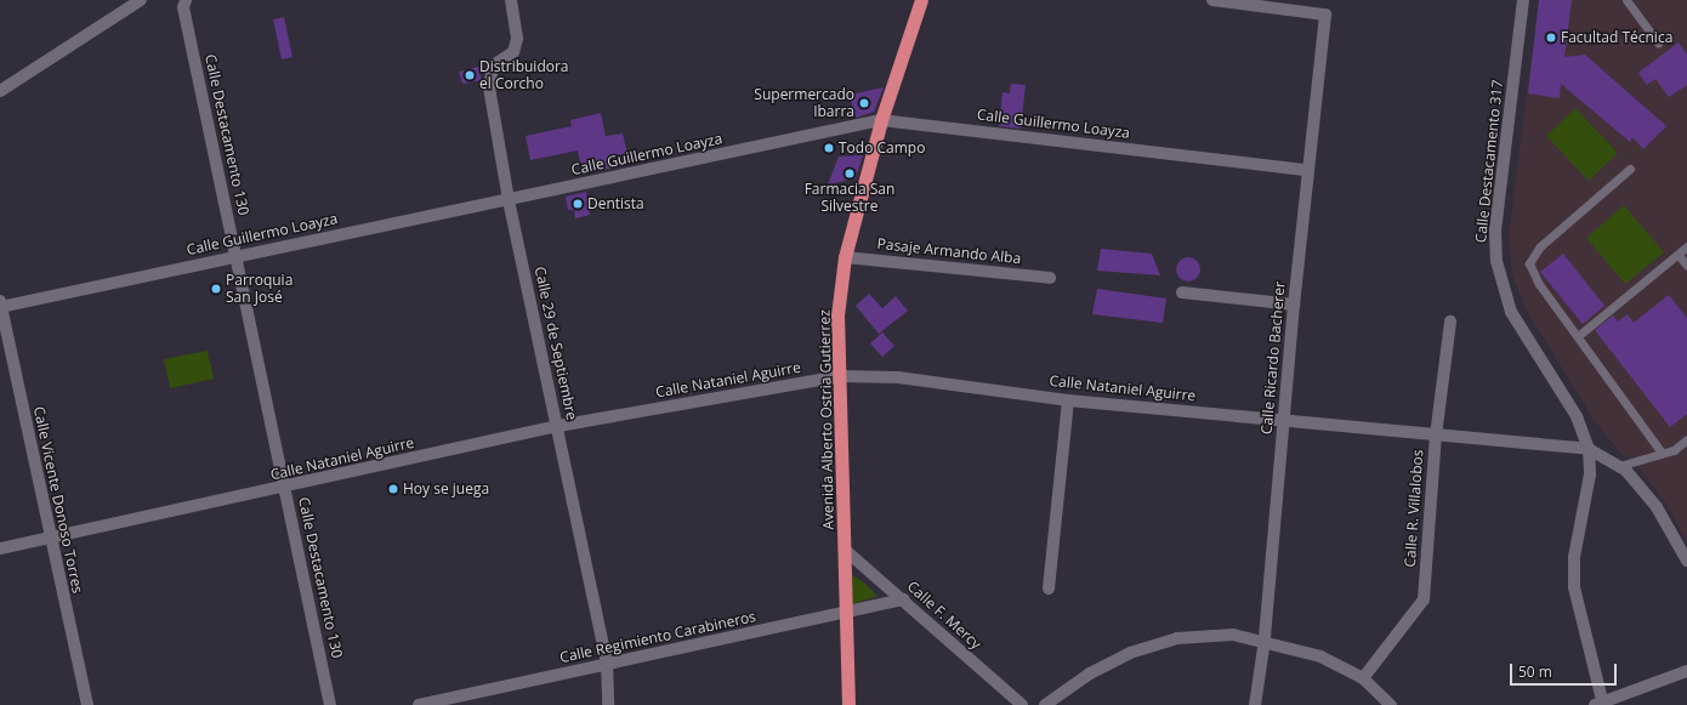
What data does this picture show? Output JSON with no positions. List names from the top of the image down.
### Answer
{
  "streets": {
    "highway": ["Avenida Alberto Ostria Gutierrez"],
    "street": [
      "Calle Guillermo Loayza",
      "Calle Destacamento 130",
      "Calle Destacamento 317",
      "Pasaje Armando Alba",
      "Calle 29 de Septiembre",
      "Calle Ricardo Bacherer",
      "Calle Nataniel Aguirre",
      "Calle Vicente Donoso Torres",
      "Calle R. Villalobos",
      "Calle F. Mercy",
      "Calle Regimiento Carabineros"
    ]
  },
  "crossings": [
    ["Calle Guillermo Loayza", "Calle Destacamento 130"],
    ["Calle Guillermo Loayza", "Calle 29 de Septiembre"],
    ["Calle Guillermo Loayza", "Calle Ricardo Bacherer"],
    ["Calle Guillermo Loayza", "Avenida Alberto Ostria Gutierrez"],
    ["Calle Guillermo Loayza", "Calle Vicente Donoso Torres"],
    ["Calle Destacamento 130", "Calle Nataniel Aguirre"],
    ["Calle Destacamento 317", "Calle Nataniel Aguirre"],
    ["Pasaje Armando Alba", "Avenida Alberto Ostria Gutierrez"],
    ["Calle 29 de Septiembre", "Calle Nataniel Aguirre"],
    ["Calle 29 de Septiembre", "Calle Regimiento Carabineros"],
    ["Calle Ricardo Bacherer", "Calle Nataniel Aguirre"],
    ["Calle Nataniel Aguirre", "Avenida Alberto Ostria Gutierrez"],
    ["Calle Nataniel Aguirre", "Calle Vicente Donoso Torres"],
    ["Calle Nataniel Aguirre", "Calle R. Villalobos"],
    ["Avenida Alberto Ostria Gutierrez", "Calle F. Mercy"],
    ["Avenida Alberto Ostria Gutierrez", "Calle Regimiento Carabineros"],
    ["Calle F. Mercy", "Calle Regimiento Carabineros"]
  ],
  "places": [
    "Facultad Técnica",
    "Distribuidora el Corcho",
    "Supermercado Ibarra",
    "Todo Campo",
    "Farmacia San Silvestre",
    "Dentista",
    "Parroquia San José",
    "Hoy se juega"
  ],
  "scale_bar": "50 m"
}
